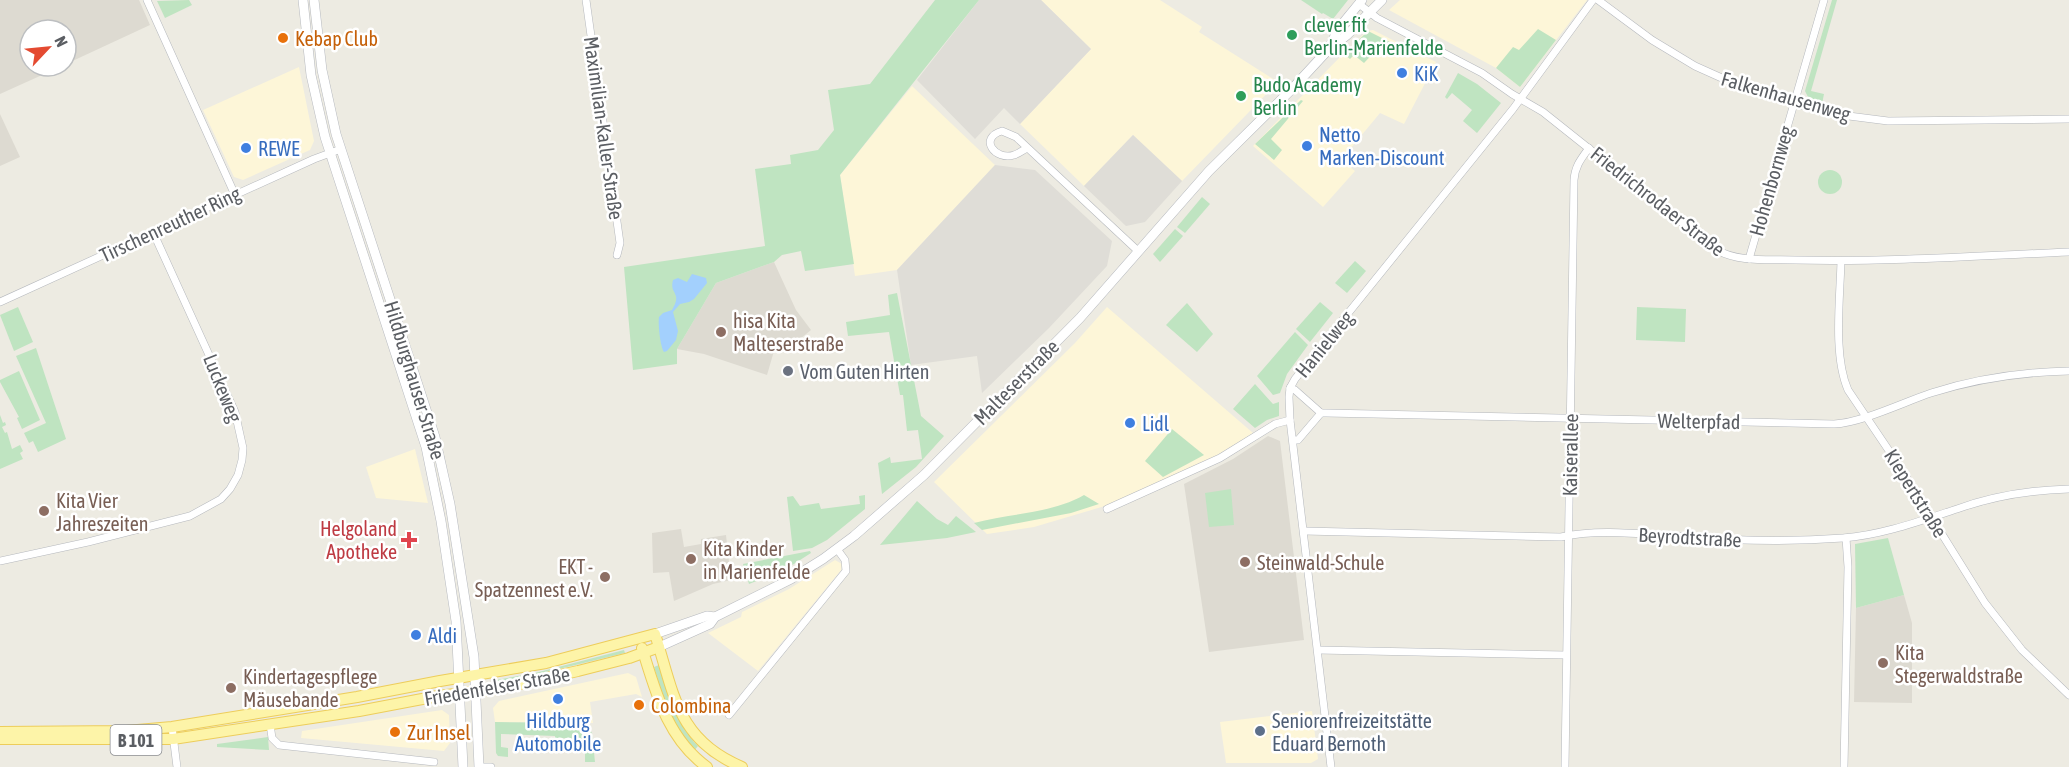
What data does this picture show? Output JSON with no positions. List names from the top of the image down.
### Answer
{
  "streets": {
    "main road": [
      "Hildburghauser Straße",
      "Malteserstraße",
      "Friedenfelser Straße",
      "B 101"
    ],
    "street": [
      "Falkenhausenweg",
      "Maximilian-Kaller-Straße",
      "Hohenbornweg",
      "Friedrichrodaer Straße",
      "Tirschenreuther Ring",
      "Hanielweg",
      "Luckeweg",
      "Welterpfad",
      "Kaiserallee",
      "Kiepertstraße",
      "Beyrodtstraße"
    ]
  },
  "crossings": [
    ["Falkenhausenweg", "Hohenbornweg"],
    ["Hohenbornweg", "Friedrichrodaer Straße"],
    ["Friedrichrodaer Straße", "Hanielweg"],
    ["Friedrichrodaer Straße", "Malteserstraße"],
    ["Friedrichrodaer Straße", "Kaiserallee"],
    ["Friedrichrodaer Straße", "Kiepertstraße"],
    ["Tirschenreuther Ring", "Hildburghauser Straße"],
    ["Tirschenreuther Ring", "Luckeweg"],
    ["Hanielweg", "Beyrodtstraße"],
    ["Hildburghauser Straße", "Friedenfelser Straße"],
    ["Malteserstraße", "Friedenfelser Straße"],
    ["Welterpfad", "Kaiserallee"],
    ["Welterpfad", "Kiepertstraße"],
    ["Kaiserallee", "Beyrodtstraße"],
    ["Kiepertstraße", "Beyrodtstraße"],
    ["Friedenfelser Straße", "B 101"]
  ],
  "places": {
    "other": [
      "clever fit Berlin-Marienfelde",
      "Kebap Club",
      "KiK",
      "Budo Academy Berlin",
      "Netto Marken-Discount",
      "REWE",
      "hisa Kita Malteserstraße",
      "Vom Guten Hirten",
      "Lidl",
      "Kita Vier Jahreszeiten",
      "Kita Kinder in Marienfelde",
      "Steinwald-Schule",
      "EKT - Spatzennest e.V.",
      "Aldi",
      "Kita Stegerwaldstraße",
      "Kindertagespflege Mäusebande",
      "Hildburg Automobile",
      "Colombina",
      "Seniorenfreizeitstätte Eduard Bernoth",
      "Zur Insel"
    ],
    "health": ["Helgoland Apotheke"]
  },
  "north": "top right"
}
